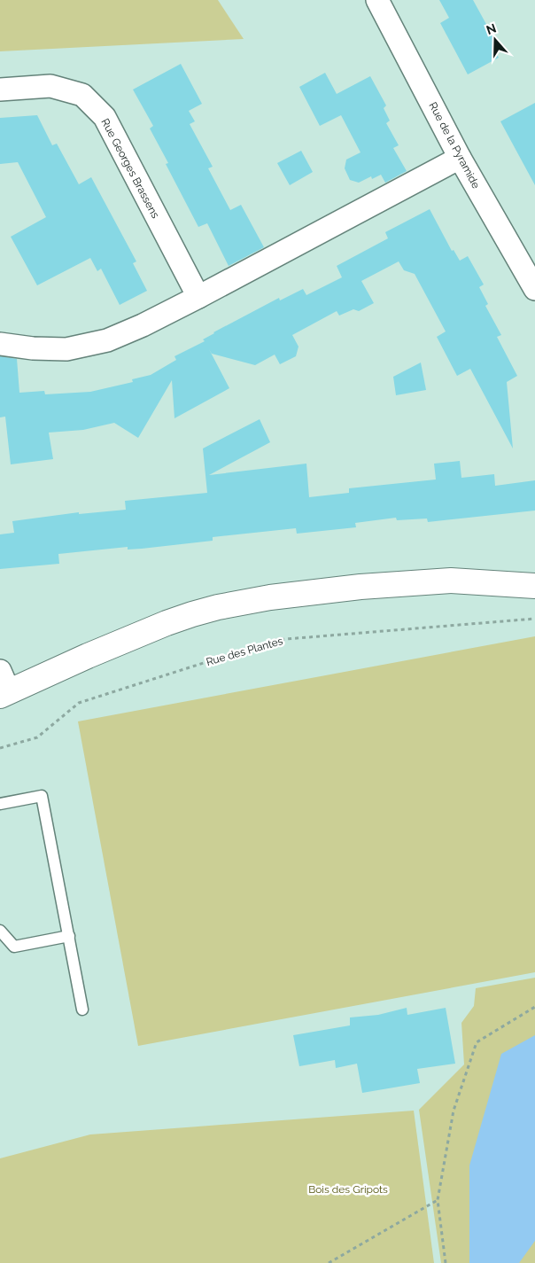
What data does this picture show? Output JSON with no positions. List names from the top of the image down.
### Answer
{
  "streets": {
    "street": ["Rue de la Pyramide", "Rue Georges Brassens"],
    "path": ["Rue des Plantes"]
  },
  "parks": ["Bois des Gripots"],
  "north": "top"
}
